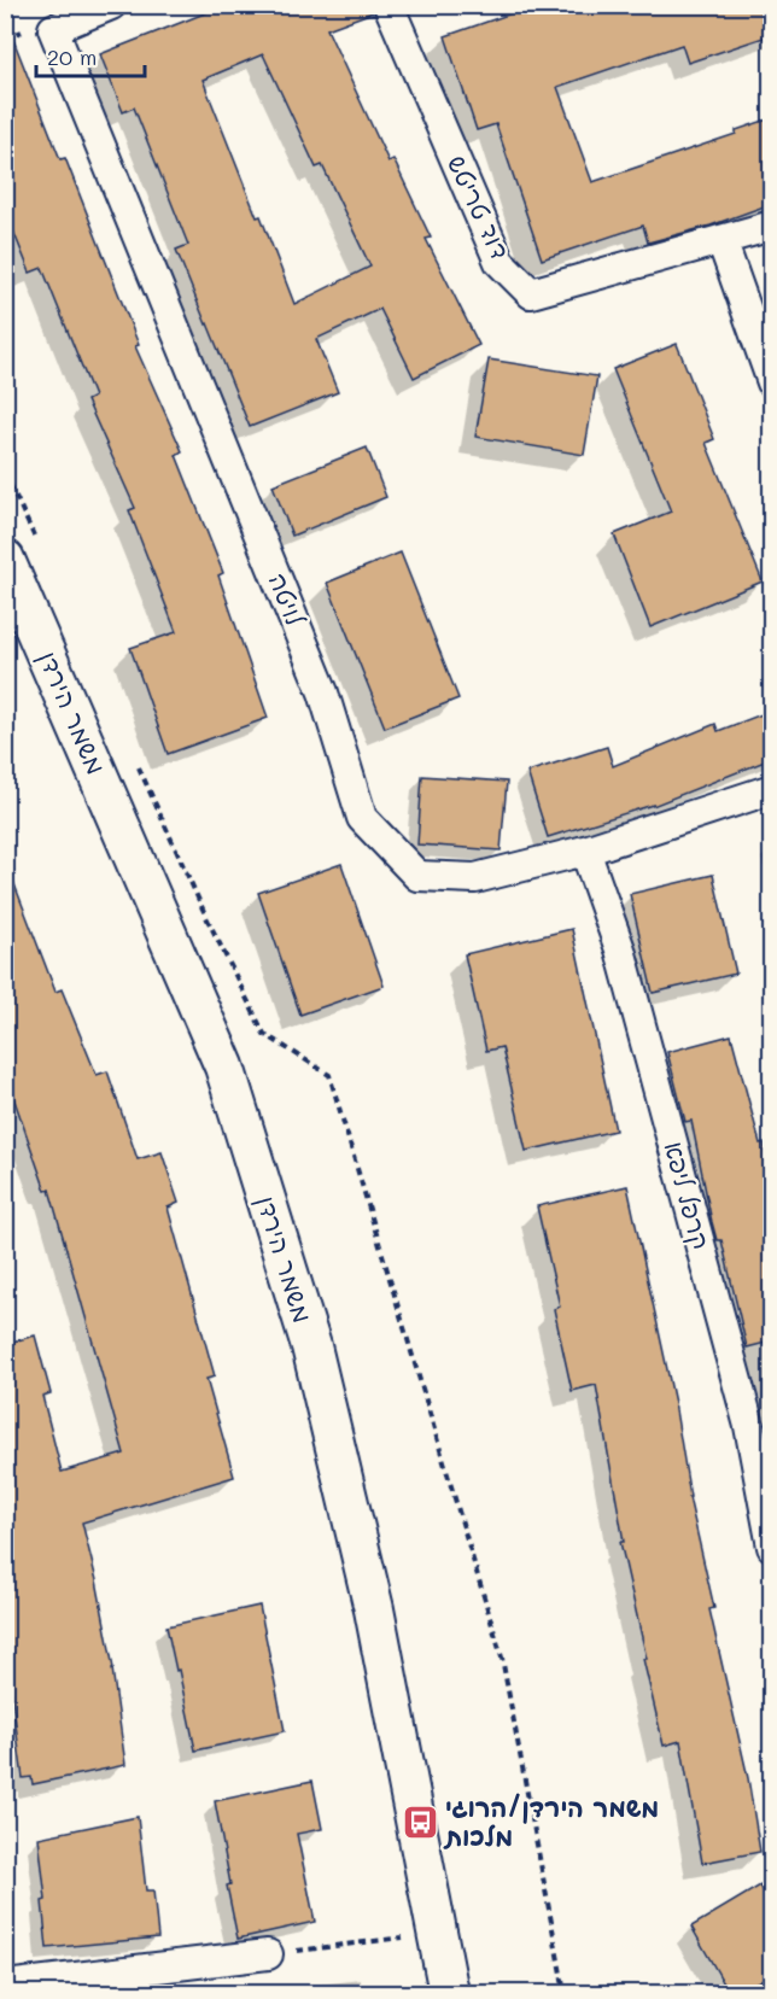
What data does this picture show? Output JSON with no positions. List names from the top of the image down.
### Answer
{
  "streets": {
    "street": [
      "דוד טריטש",
      "לויטה",
      "משמר הירדן",
      "קרפל ליפא"
    ]
  },
  "crossings": [
    ["לויטה", "קרפל ליפא"]
  ],
  "places": {
    "bus stop": ["משמר הירדן/הרוגי מלכות"]
  },
  "scale_bar": "20 m"
}
